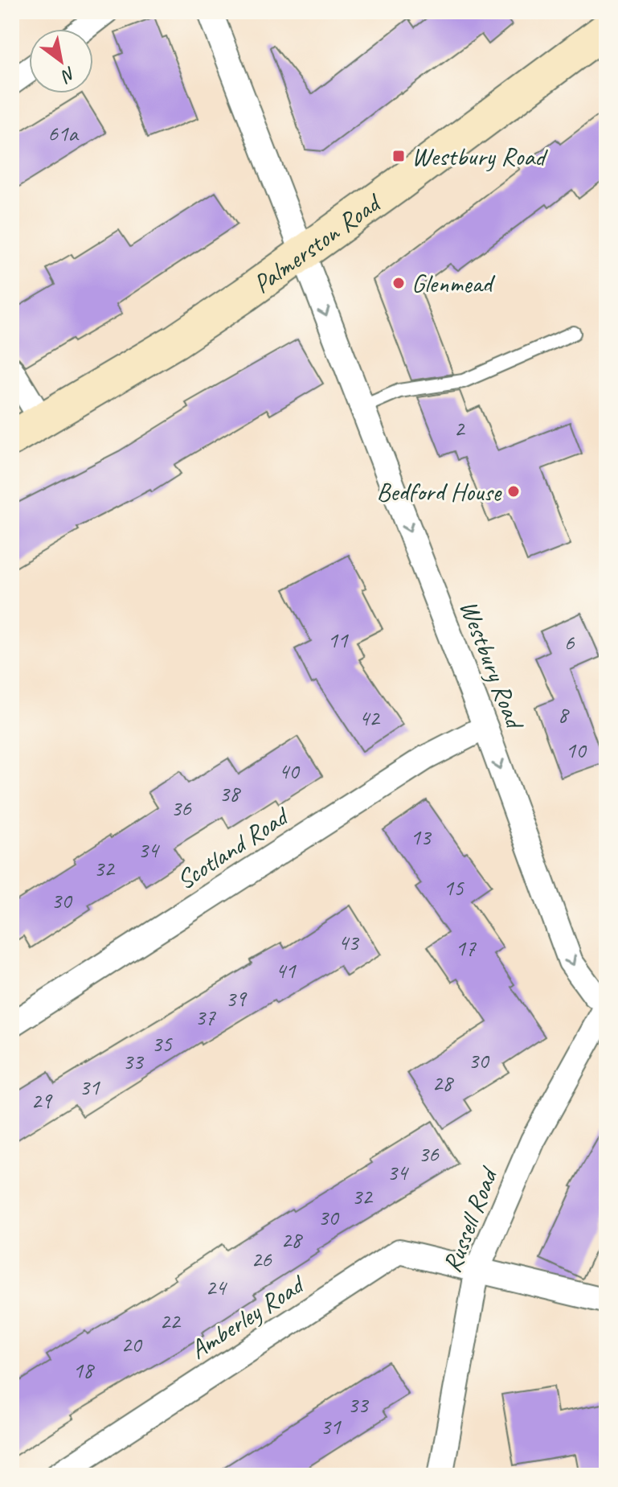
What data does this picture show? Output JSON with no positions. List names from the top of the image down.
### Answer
{
  "streets": {
    "main road": ["Palmerston Road"],
    "street": [
      "Westbury Road",
      "Scotland Road",
      "Russell Road",
      "Amberley Road"
    ]
  },
  "crossings": [
    ["Palmerston Road", "Westbury Road"],
    ["Westbury Road", "Scotland Road"],
    ["Westbury Road", "Russell Road"],
    ["Russell Road", "Amberley Road"]
  ],
  "one_way": ["Westbury Road"],
  "places": {
    "transit": ["Westbury Road"],
    "other": ["Glenmead", "Bedford House"]
  },
  "house_numbers": [
    "61a",
    "2",
    "11",
    "6",
    "8",
    "42",
    "10",
    "40",
    "38",
    "36",
    "13",
    "34",
    "32",
    "15",
    "30",
    "43",
    "17",
    "41",
    "39",
    "37",
    "35",
    "30",
    "33",
    "28",
    "31",
    "29",
    "36",
    "34",
    "32",
    "30",
    "28",
    "26",
    "24",
    "22",
    "20",
    "18",
    "33",
    "31"
  ],
  "north": "bottom right"
}
